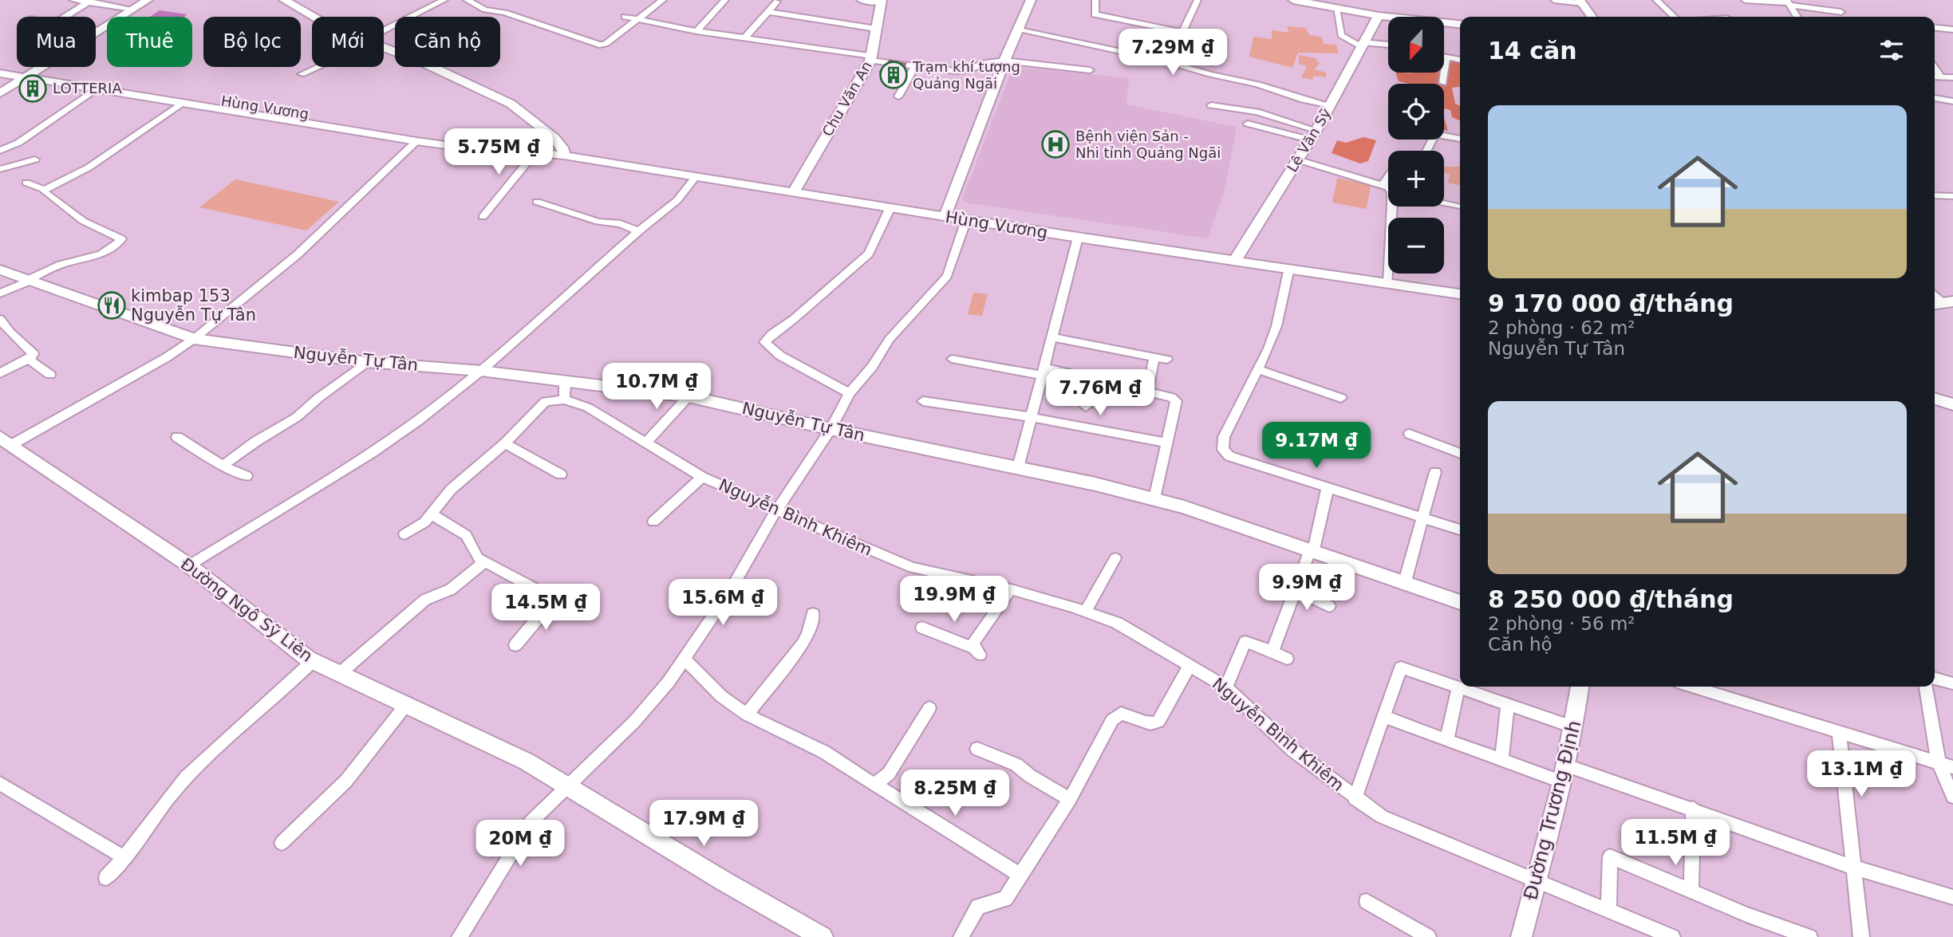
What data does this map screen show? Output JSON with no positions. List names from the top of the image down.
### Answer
{
  "streets": {
    "street": [
      "Chu Văn An",
      "Hùng Vương",
      "Lê Văn Sỹ",
      "Nguyễn Tự Tân",
      "Nguyễn Bình Khiêm",
      "Đường Ngô Sỹ Liên",
      "Đường Trương Định"
    ]
  },
  "crossings": [
    ["Chu Văn An", "Hùng Vương"],
    ["Hùng Vương", "Lê Văn Sỹ"],
    ["Nguyễn Bình Khiêm", "Đường Trương Định"]
  ],
  "places": {
    "building": ["Trạm khí tượng Quảng Ngãi", "LOTTERIA"],
    "hospital": ["Bệnh viện Sản - Nhi tỉnh Quảng Ngãi"],
    "restaurant": ["kimbap 153 Nguyễn Tự Tân"]
  },
  "north": "bottom",
  "page": {
    "map_buttons": ["+", "−"],
    "chip": [
      "Mua",
      "Thuê",
      "Bộ lọc",
      "Mới",
      "Căn hộ"
    ],
    "heading": "14 căn",
    "price": [
      "7.29M ₫",
      "5.75M ₫",
      "10.7M ₫",
      "7.76M ₫",
      "9.17M ₫",
      "9.9M ₫",
      "19.9M ₫",
      "15.6M ₫",
      "14.5M ₫",
      "13.1M ₫",
      "8.25M ₫",
      "17.9M ₫",
      "11.5M ₫",
      "20M ₫"
    ],
    "list": [
      {
        "name": "9 170 000 ₫/tháng",
        "note": "2 phòng · 62 m² · Nguyễn Tự Tân"
      },
      {
        "name": "8 250 000 ₫/tháng",
        "note": "2 phòng · 56 m² · Căn hộ"
      }
    ]
  }
}
